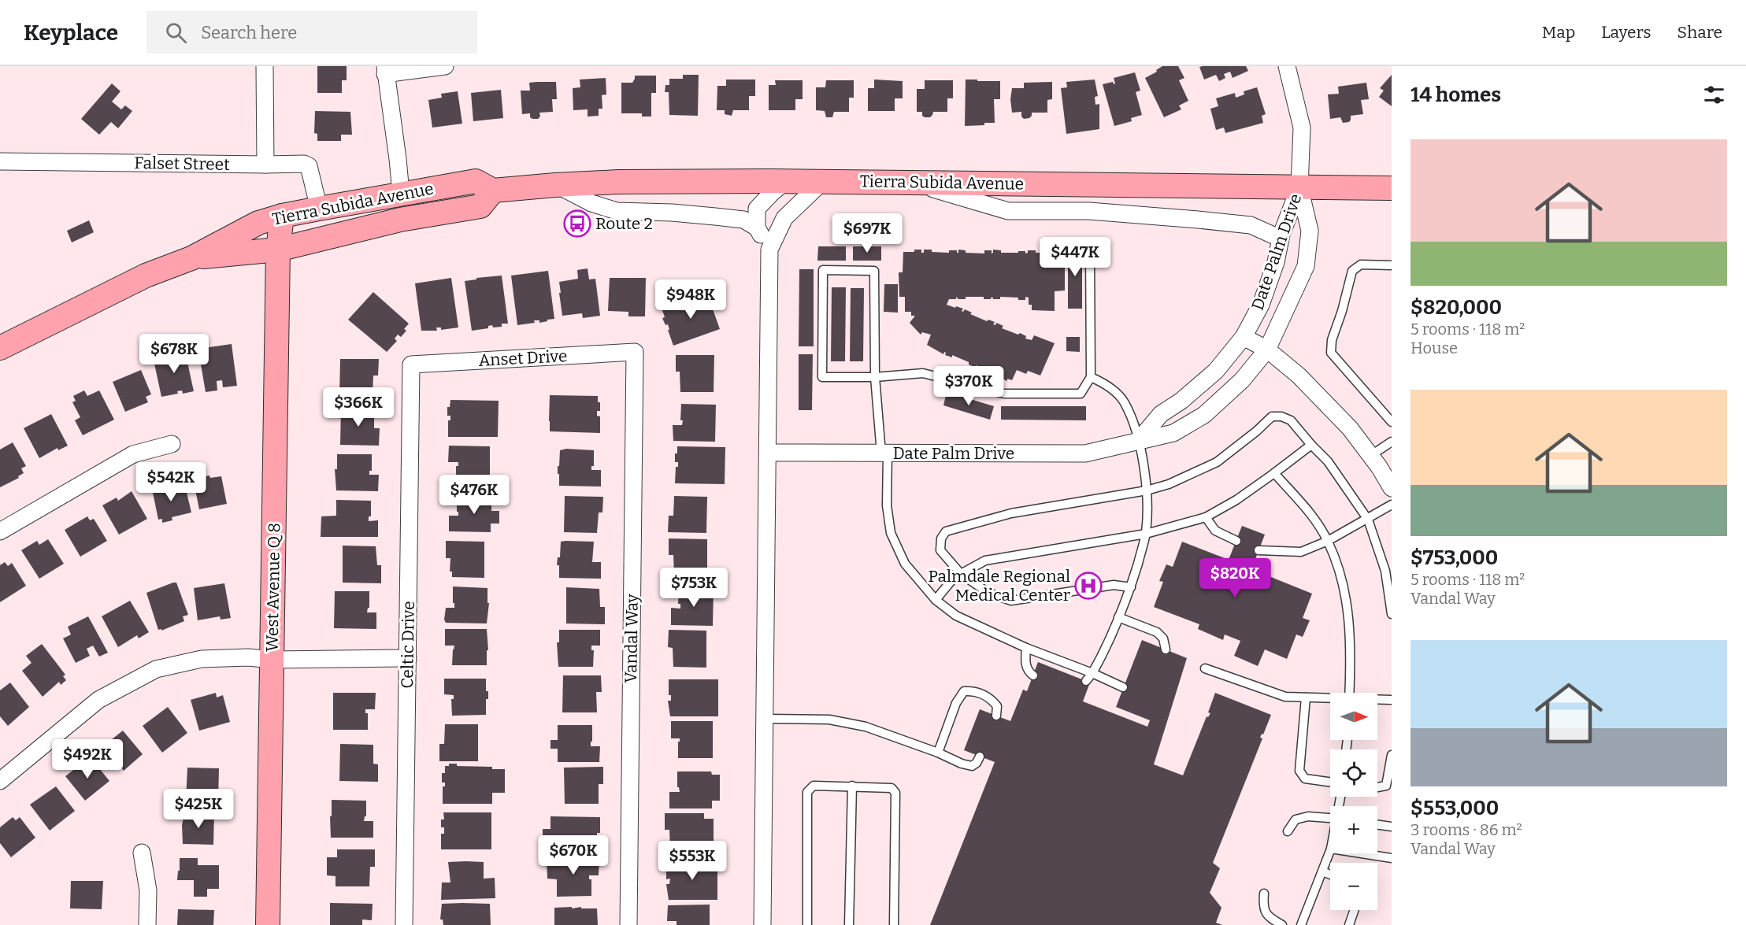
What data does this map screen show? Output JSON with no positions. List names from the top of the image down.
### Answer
{
  "streets": {
    "main road": ["Tierra Subida Avenue", "West Avenue Q 8"],
    "street": [
      "Falset Street",
      "Date Palm Drive",
      "Anset Drive",
      "Vandal Way",
      "Celtic Drive"
    ]
  },
  "crossings": [
    ["Falset Street", "Tierra Subida Avenue"],
    ["Tierra Subida Avenue", "Date Palm Drive"],
    ["Tierra Subida Avenue", "West Avenue Q 8"],
    ["Anset Drive", "Vandal Way"],
    ["Anset Drive", "Celtic Drive"]
  ],
  "places": {
    "bus stop": ["Route 2"],
    "hospital": ["Palmdale Regional Medical Center"]
  },
  "north": "right",
  "page": {
    "header": "Keyplace",
    "search": "Search here",
    "nav": ["Map", "Layers", "Share"],
    "heading": "14 homes",
    "list": [
      {
        "name": "$820,000",
        "note": "5 rooms · 118 m² · House"
      },
      {
        "name": "$753,000",
        "note": "5 rooms · 118 m² · Vandal Way"
      },
      {
        "name": "$553,000",
        "note": "3 rooms · 86 m² · Vandal Way"
      }
    ],
    "price": [
      "$697K",
      "$447K",
      "$948K",
      "$678K",
      "$370K",
      "$366K",
      "$542K",
      "$476K",
      "$820K",
      "$753K",
      "$492K",
      "$425K",
      "$670K",
      "$553K"
    ],
    "map_buttons": ["+", "−"]
  }
}
